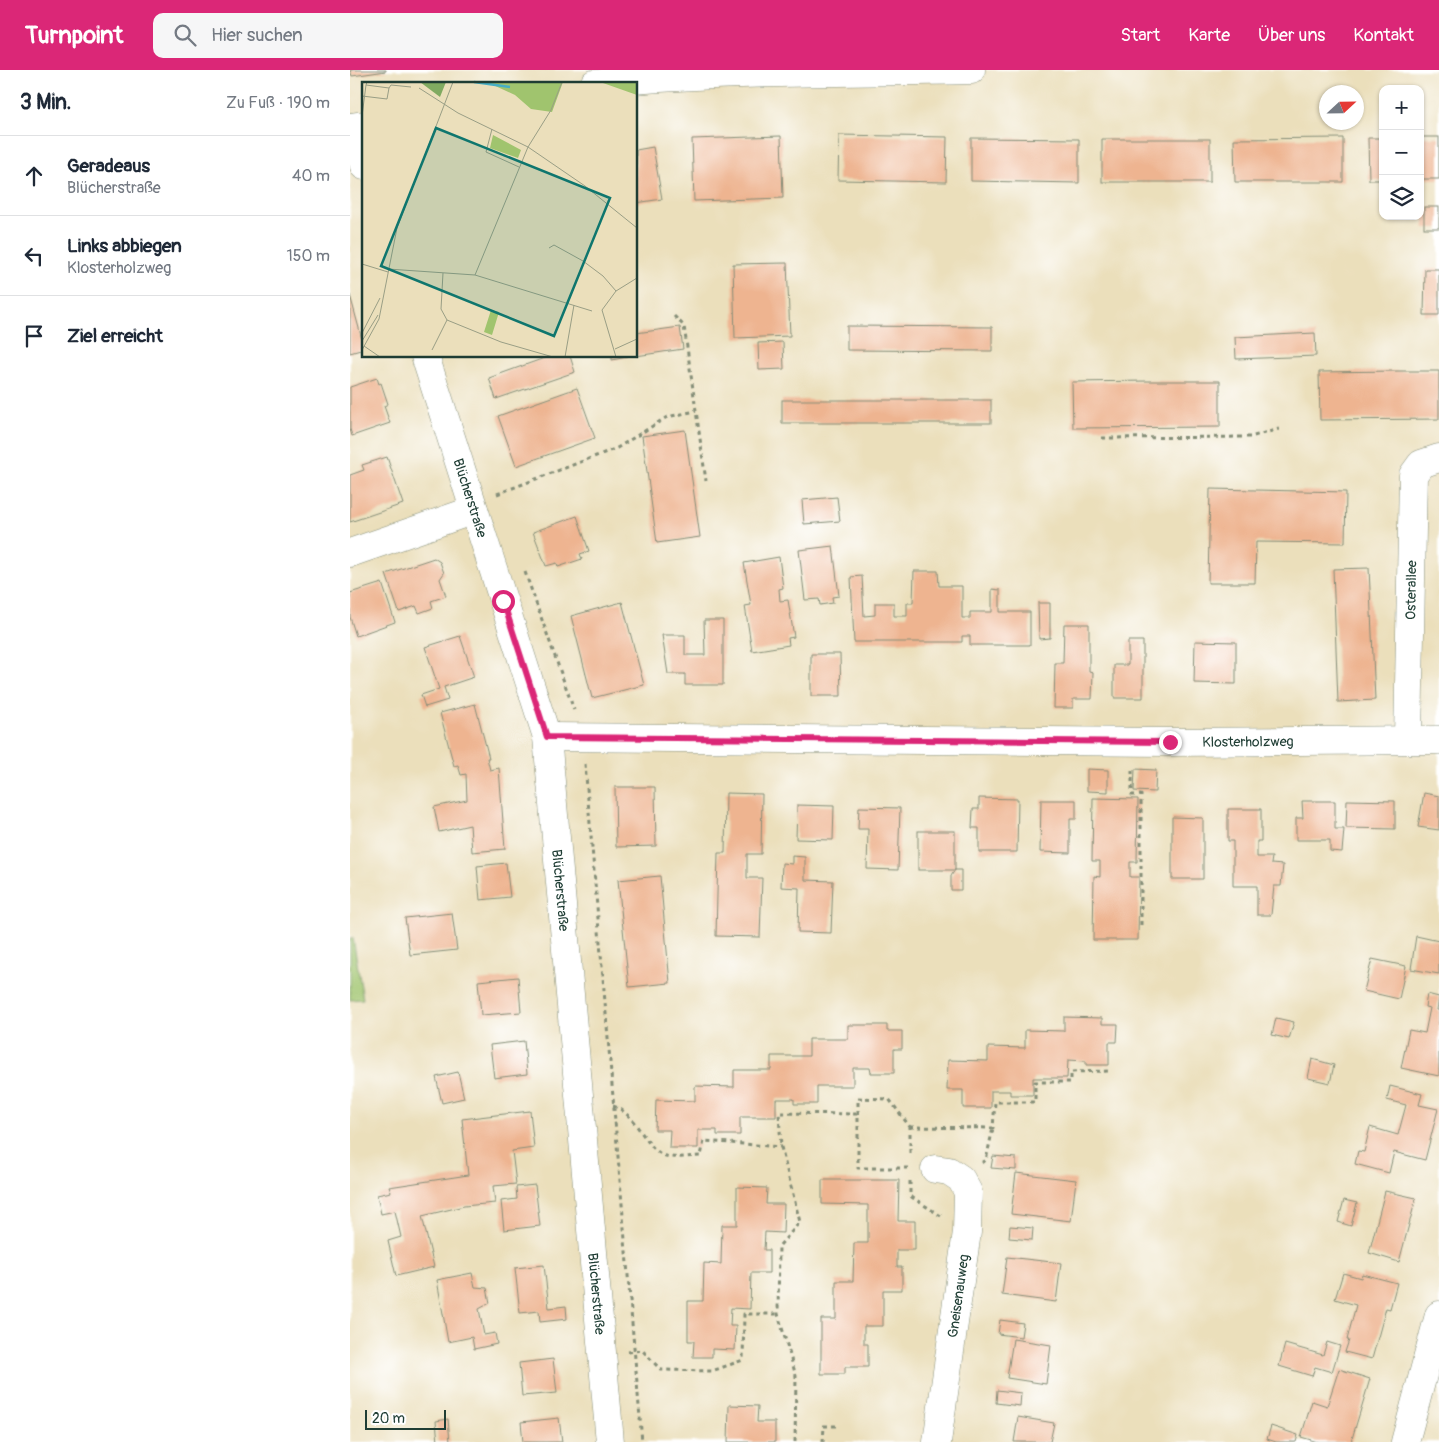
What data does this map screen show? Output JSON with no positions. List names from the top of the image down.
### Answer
{
  "streets": {
    "street": [
      "Blücherstraße",
      "Osterallee",
      "Klosterholzweg",
      "Gneisenauweg"
    ]
  },
  "crossings": [
    ["Blücherstraße", "Klosterholzweg"],
    ["Osterallee", "Klosterholzweg"]
  ],
  "scale_bar": "20 m",
  "north": "right",
  "page": {
    "header": "Turnpoint",
    "search": "Hier suchen",
    "nav": [
      "Start",
      "Karte",
      "Über uns",
      "Kontakt"
    ],
    "heading": ["3 Min.", "Zu Fuß · 190 m"],
    "map_buttons": ["+", "−"],
    "list": [
      ["Geradeaus", "Blücherstraße", "40 m"],
      ["Links abbiegen", "Klosterholzweg", "150 m"],
      "Ziel erreicht"
    ],
    "scale": "20 m"
  }
}
